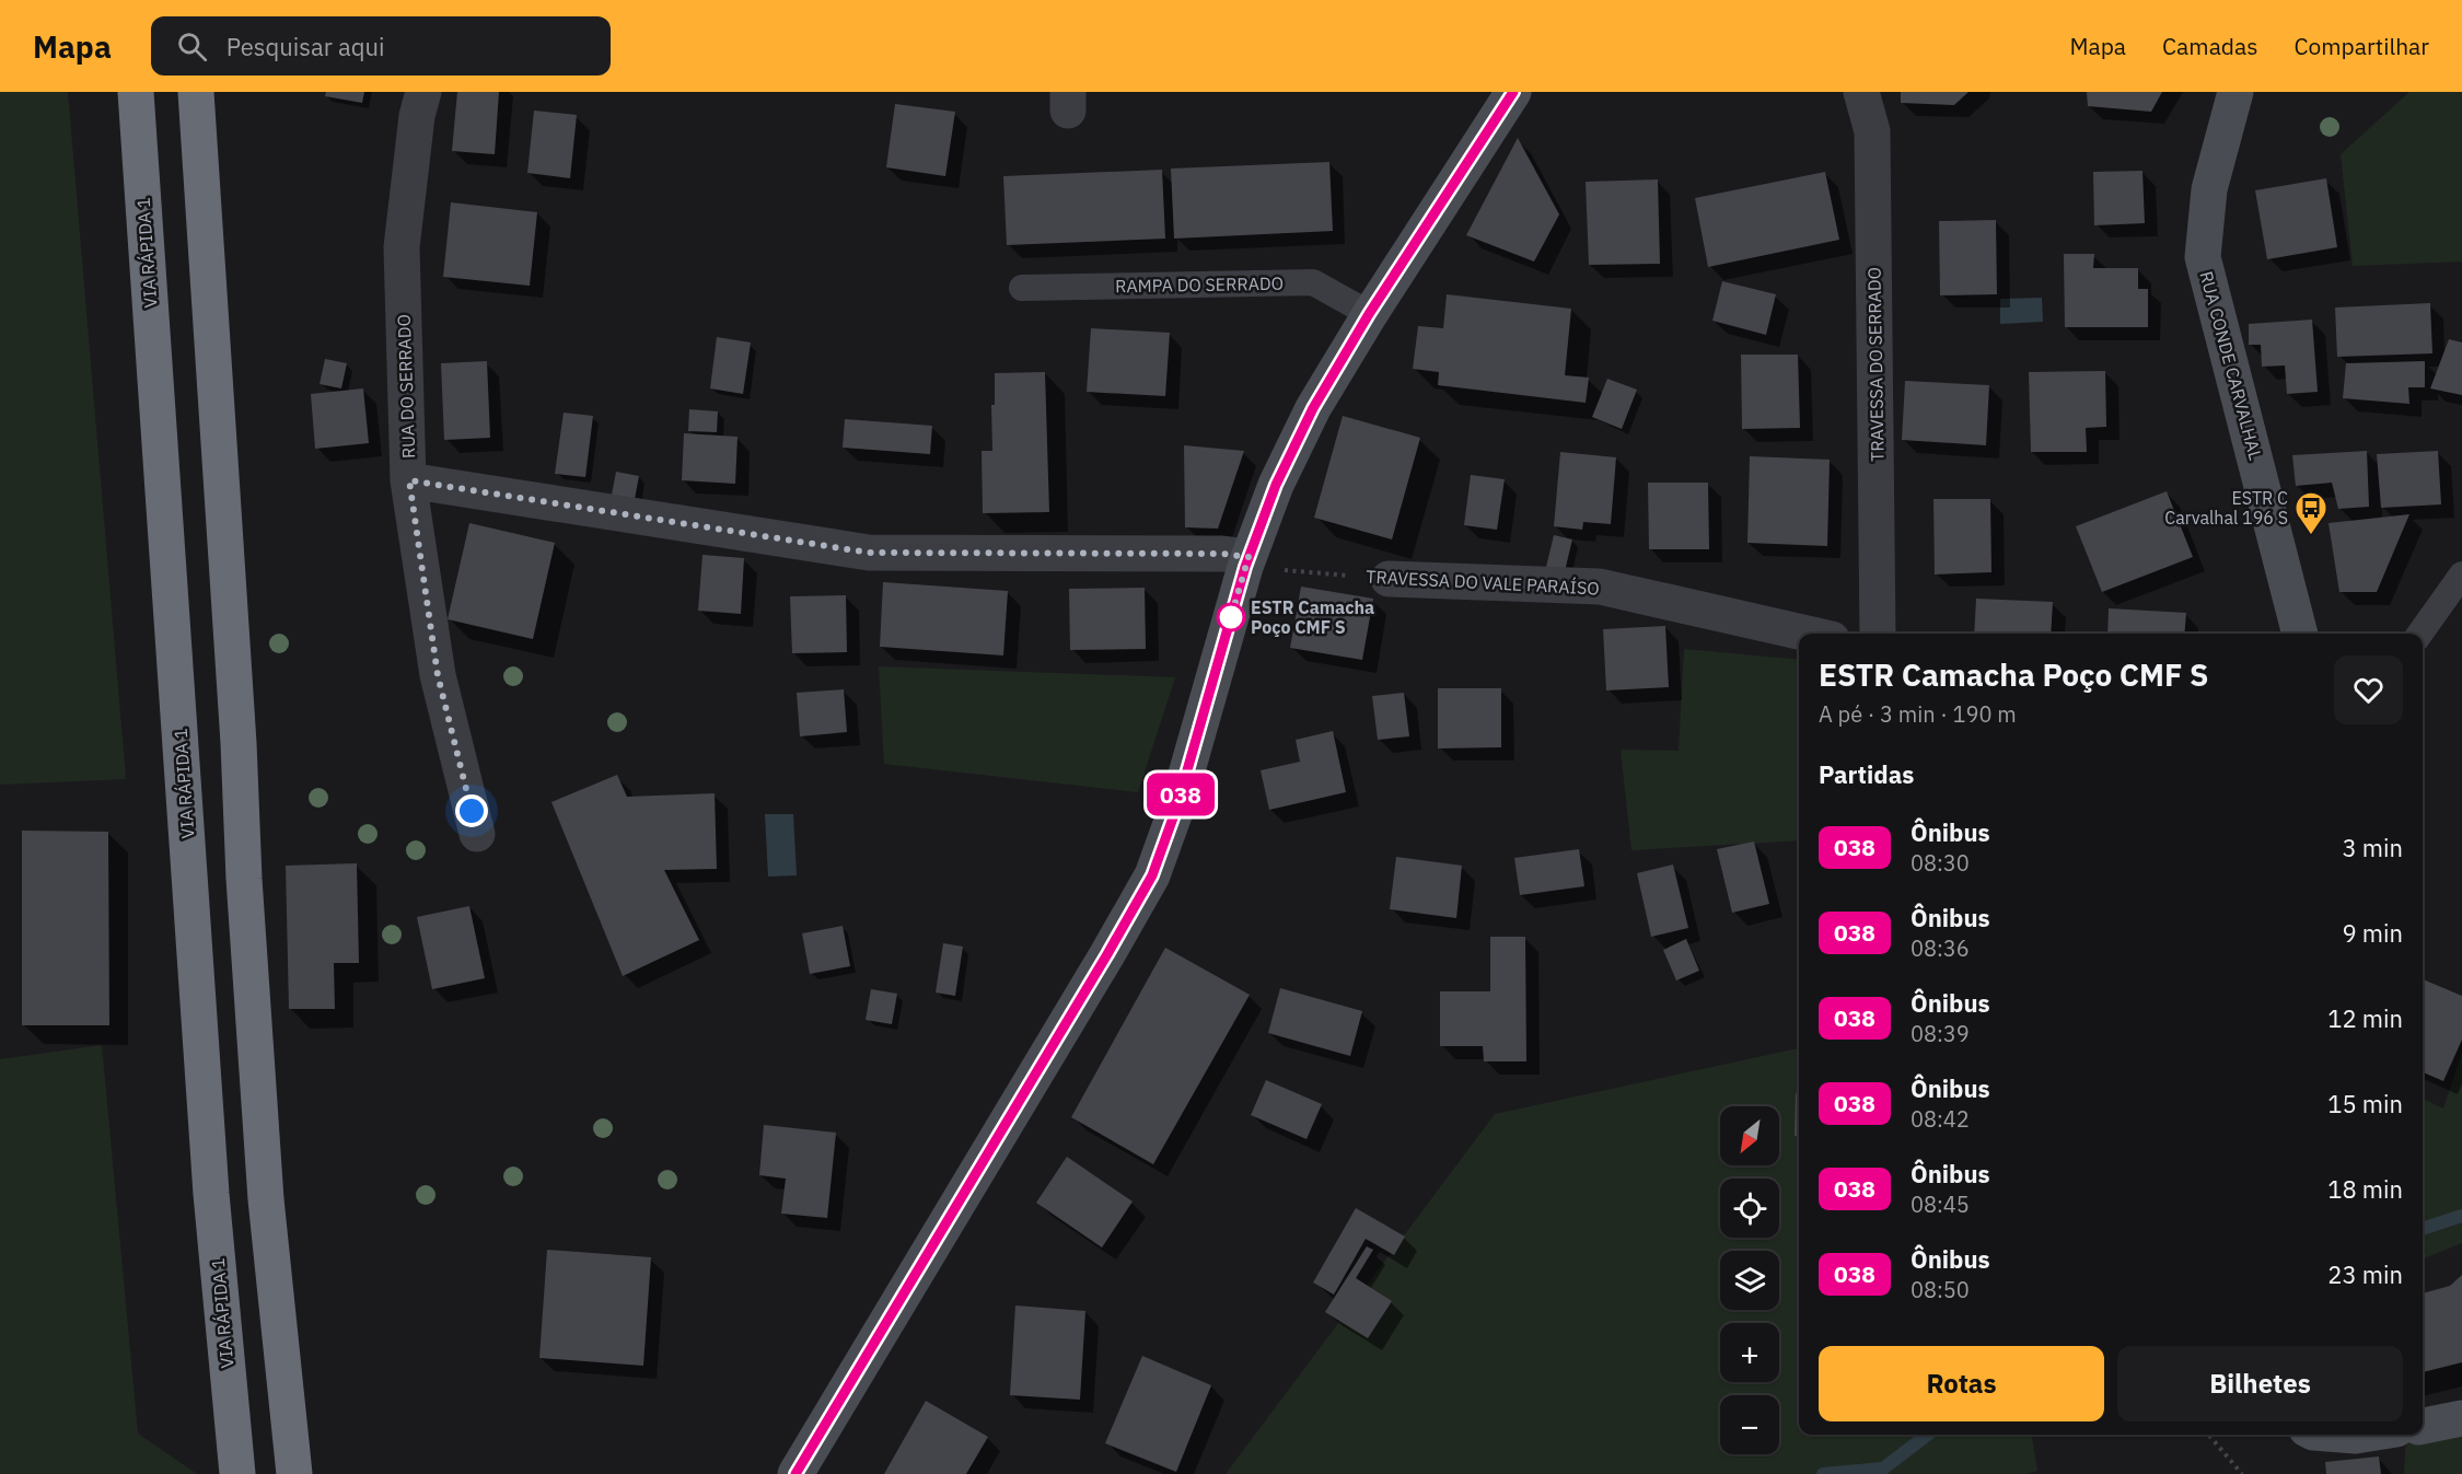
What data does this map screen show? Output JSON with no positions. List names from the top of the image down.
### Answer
{
  "streets": {
    "highway": ["VIA RÁPIDA 1"],
    "street": [
      "TRAVESSA DO SERRADO",
      "RUA CONDE CARVALHAL",
      "RUA DO SERRADO",
      "TRAVESSA DO VALE PARAÍSO"
    ],
    "lane": ["RAMPA DO SERRADO"]
  },
  "places": {
    "bus stop": ["ESTR C Carvalhal 196 S"],
    "other": ["ESTR Camacha Poço CMF S"]
  },
  "lines": ["bus line 038"],
  "north": "bottom left",
  "page": {
    "header": "Mapa",
    "search": "Pesquisar aqui",
    "nav": ["Mapa", "Camadas", "Compartilhar"],
    "on_map": "038",
    "heading": [
      ["ESTR Camacha Poço CMF S", "A pé · 3 min · 190 m"],
      "Partidas"
    ],
    "list": [
      {
        "mark": "038",
        "name": "Ônibus",
        "note": "08:30",
        "value": "3 min"
      },
      {
        "mark": "038",
        "name": "Ônibus",
        "note": "08:36",
        "value": "9 min"
      },
      {
        "mark": "038",
        "name": "Ônibus",
        "note": "08:39",
        "value": "12 min"
      },
      {
        "mark": "038",
        "name": "Ônibus",
        "note": "08:42",
        "value": "15 min"
      },
      {
        "mark": "038",
        "name": "Ônibus",
        "note": "08:45",
        "value": "18 min"
      },
      {
        "mark": "038",
        "name": "Ônibus",
        "note": "08:50",
        "value": "23 min"
      }
    ],
    "map_buttons": ["+", "−"],
    "buttons": ["Rotas", "Bilhetes"]
  }
}
